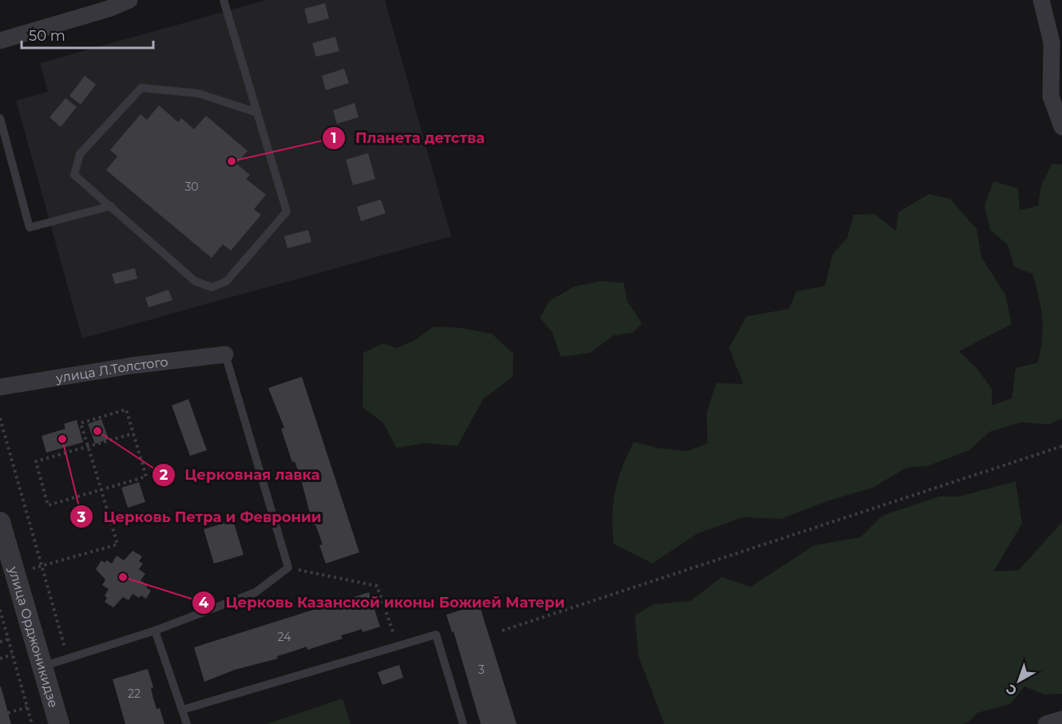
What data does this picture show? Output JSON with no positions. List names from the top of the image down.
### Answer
{
  "streets": {
    "street": ["улица Л.Толстого", "улица Орджоникидзе"]
  },
  "places": [
    "Планета детства",
    "Церковная лавка",
    "Церковь Петра и Февронии",
    "Церковь Казанской иконы Божией Матери"
  ],
  "house_numbers": [
    "30",
    "24",
    "3",
    "22"
  ],
  "scale_bar": "50 m",
  "north": "bottom left"
}
